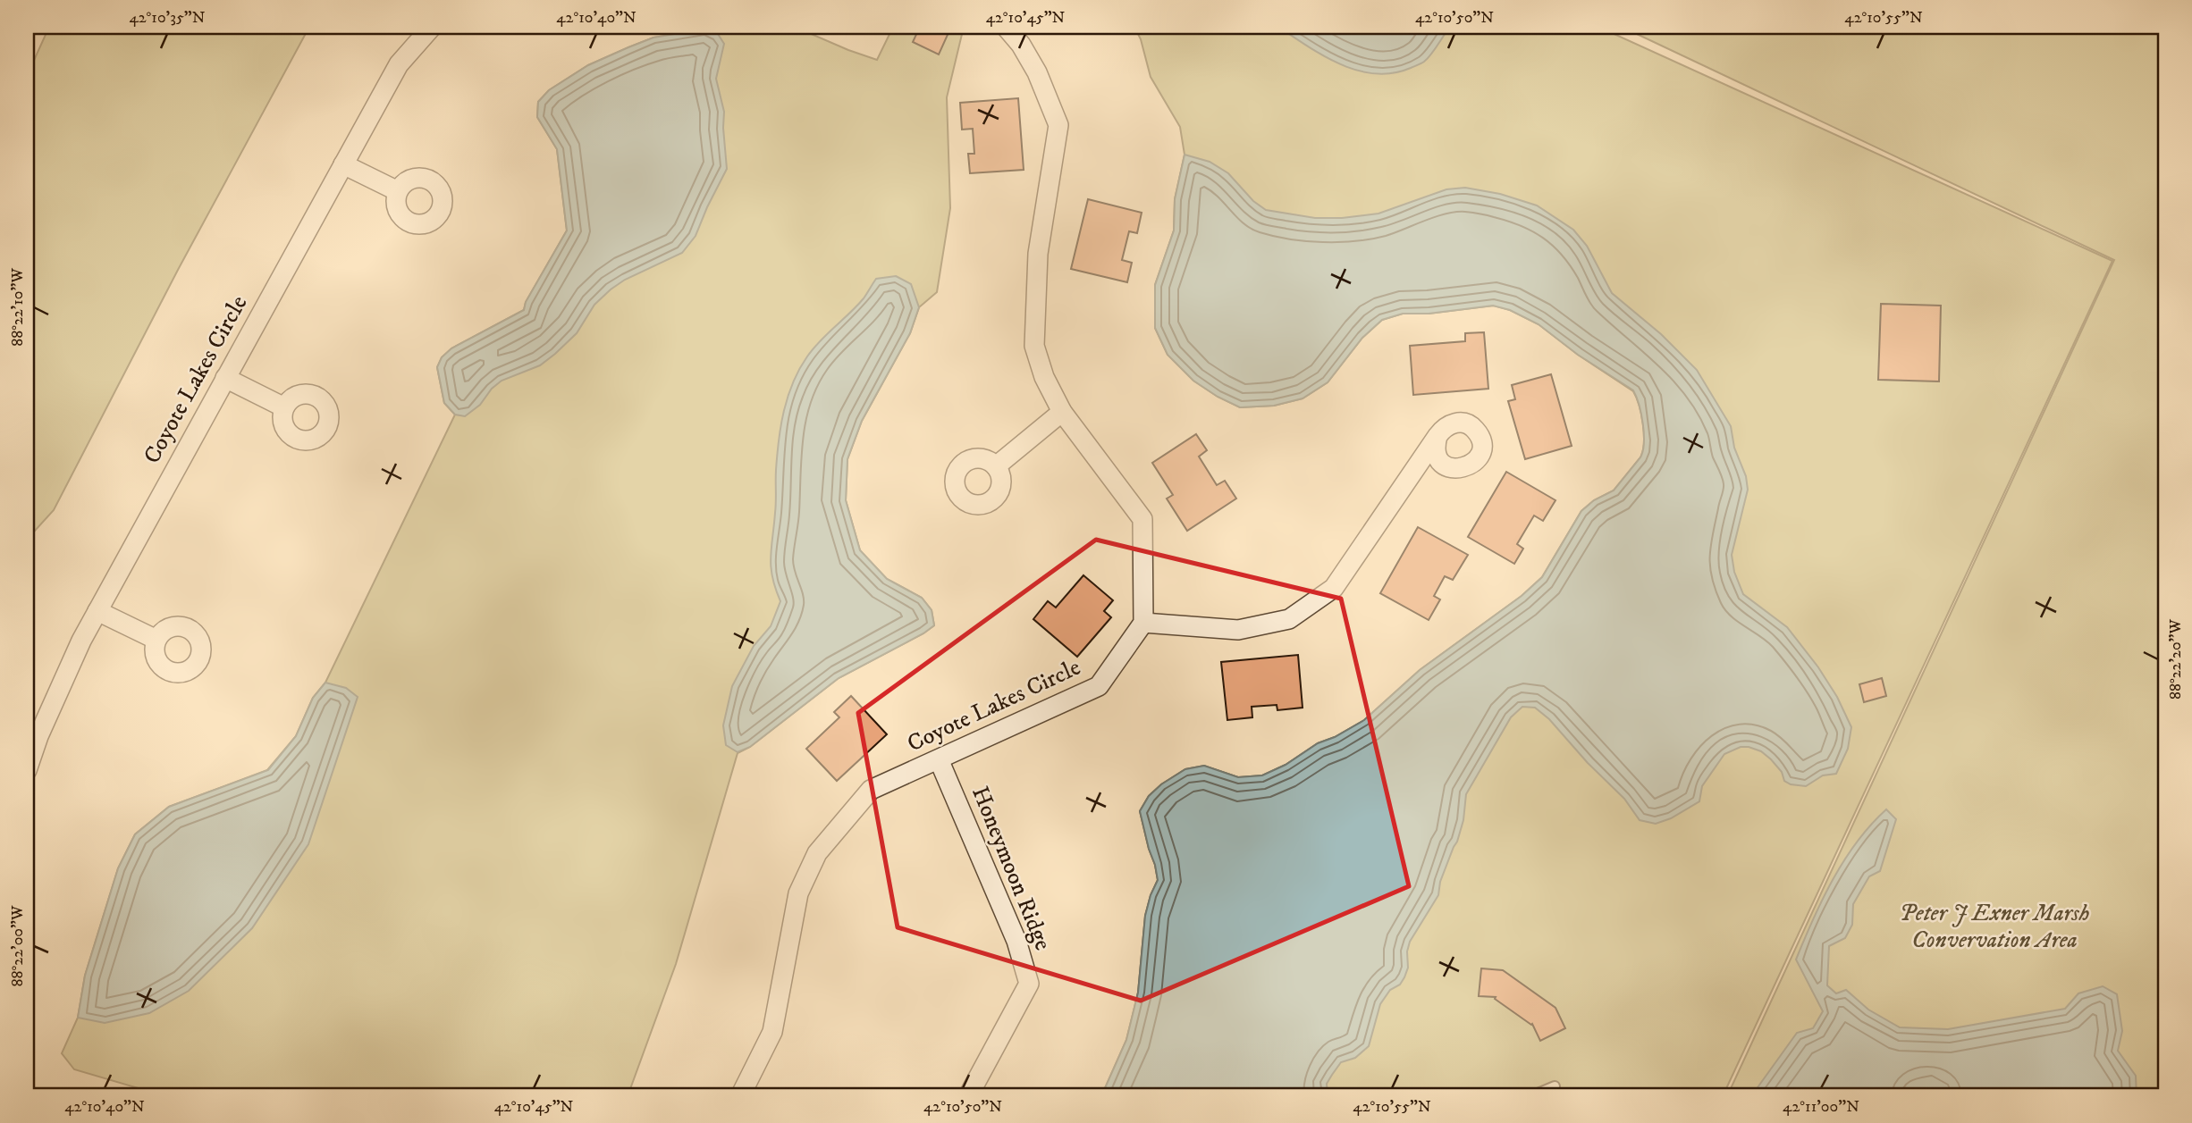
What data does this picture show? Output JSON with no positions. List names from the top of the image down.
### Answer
{
  "streets": {
    "street": ["Coyote Lakes Circle", "Honeymoon Ridge"]
  },
  "crossings": [
    ["Coyote Lakes Circle", "Honeymoon Ridge"]
  ],
  "parks": ["Peter J Exner Marsh Convervation Area"],
  "coordinates": [
    "42°10'35\"N",
    "42°10'40\"N",
    "42°10'45\"N",
    "42°10'50\"N",
    "42°10'55\"N",
    "88°22'10\"W",
    "88°22'20\"W",
    "88°22'00\"W",
    "42°11'00\"N"
  ]
}
